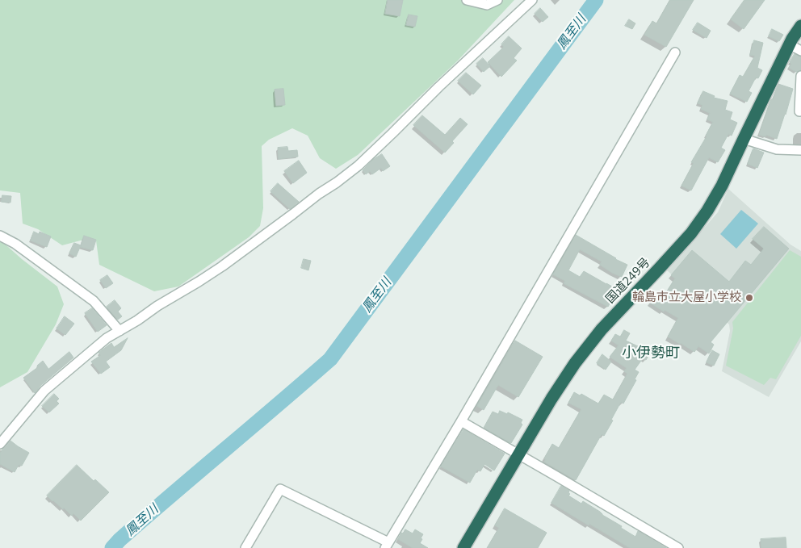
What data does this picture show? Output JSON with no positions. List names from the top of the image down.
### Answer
{
  "streets": {
    "highway": ["国道249号"]
  },
  "districts": ["小伊勢町"],
  "water": ["鳳至川"],
  "places": ["輪島市立大屋小学校"]
}
